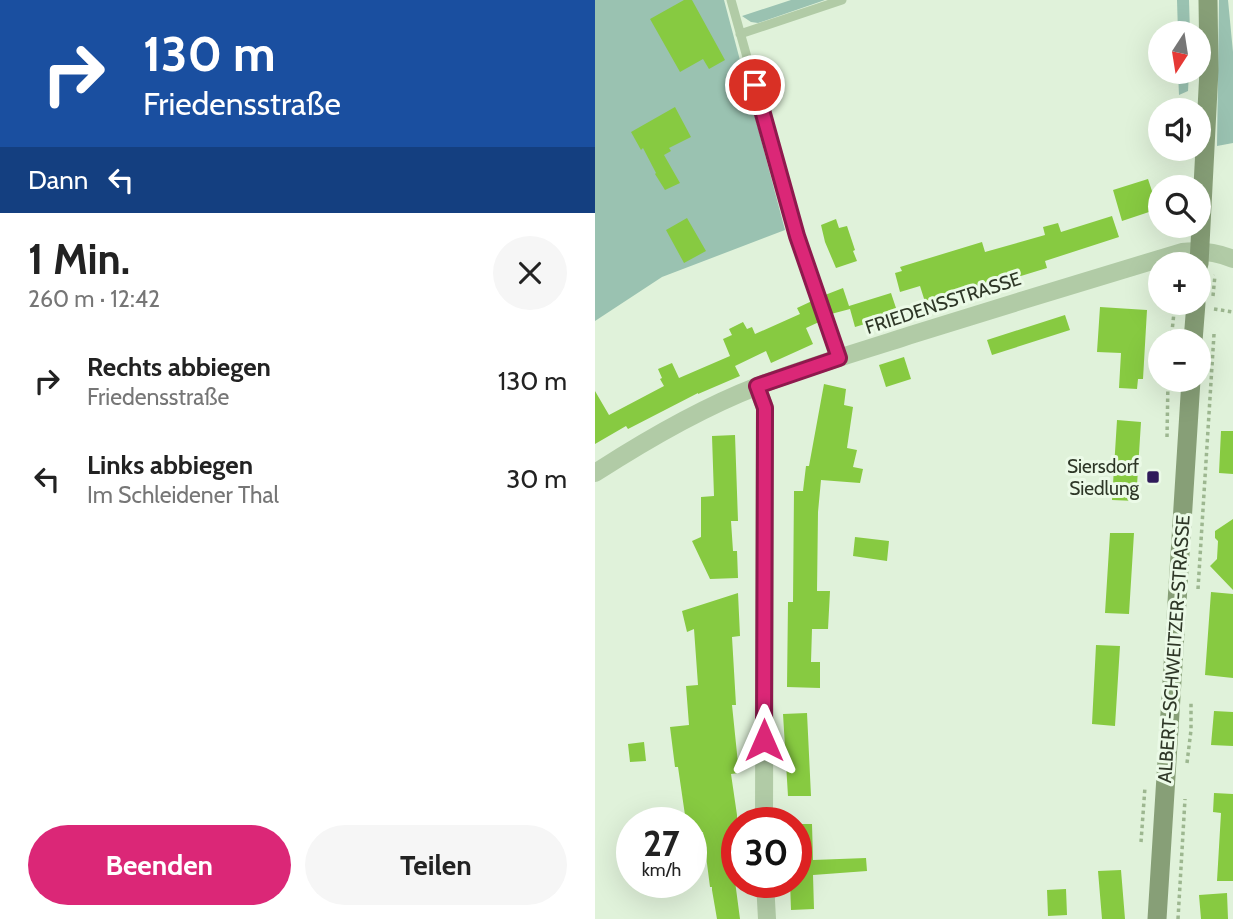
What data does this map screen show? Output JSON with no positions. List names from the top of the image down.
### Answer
{
  "streets": {
    "main road": ["ALBERT-SCHWEITZER-STRASSE"],
    "street": ["FRIEDENSSTRASSE"]
  },
  "places": {
    "transit": ["Siersdorf Siedlung"]
  },
  "north": "bottom",
  "page": {
    "turn": ["130 m", "Friedensstraße"],
    "map_buttons": ["+", "−"],
    "then": "Dann",
    "heading": ["1 Min.", "260 m · 12:42"],
    "list": [
      {
        "name": "Rechts abbiegen",
        "note": "Friedensstraße",
        "value": "130 m"
      },
      {
        "name": "Links abbiegen",
        "note": "Im Schleidener Thal",
        "value": "30 m"
      }
    ],
    "speed": "27 km/h",
    "limit": "30",
    "buttons": ["Beenden", "Teilen"]
  }
}
